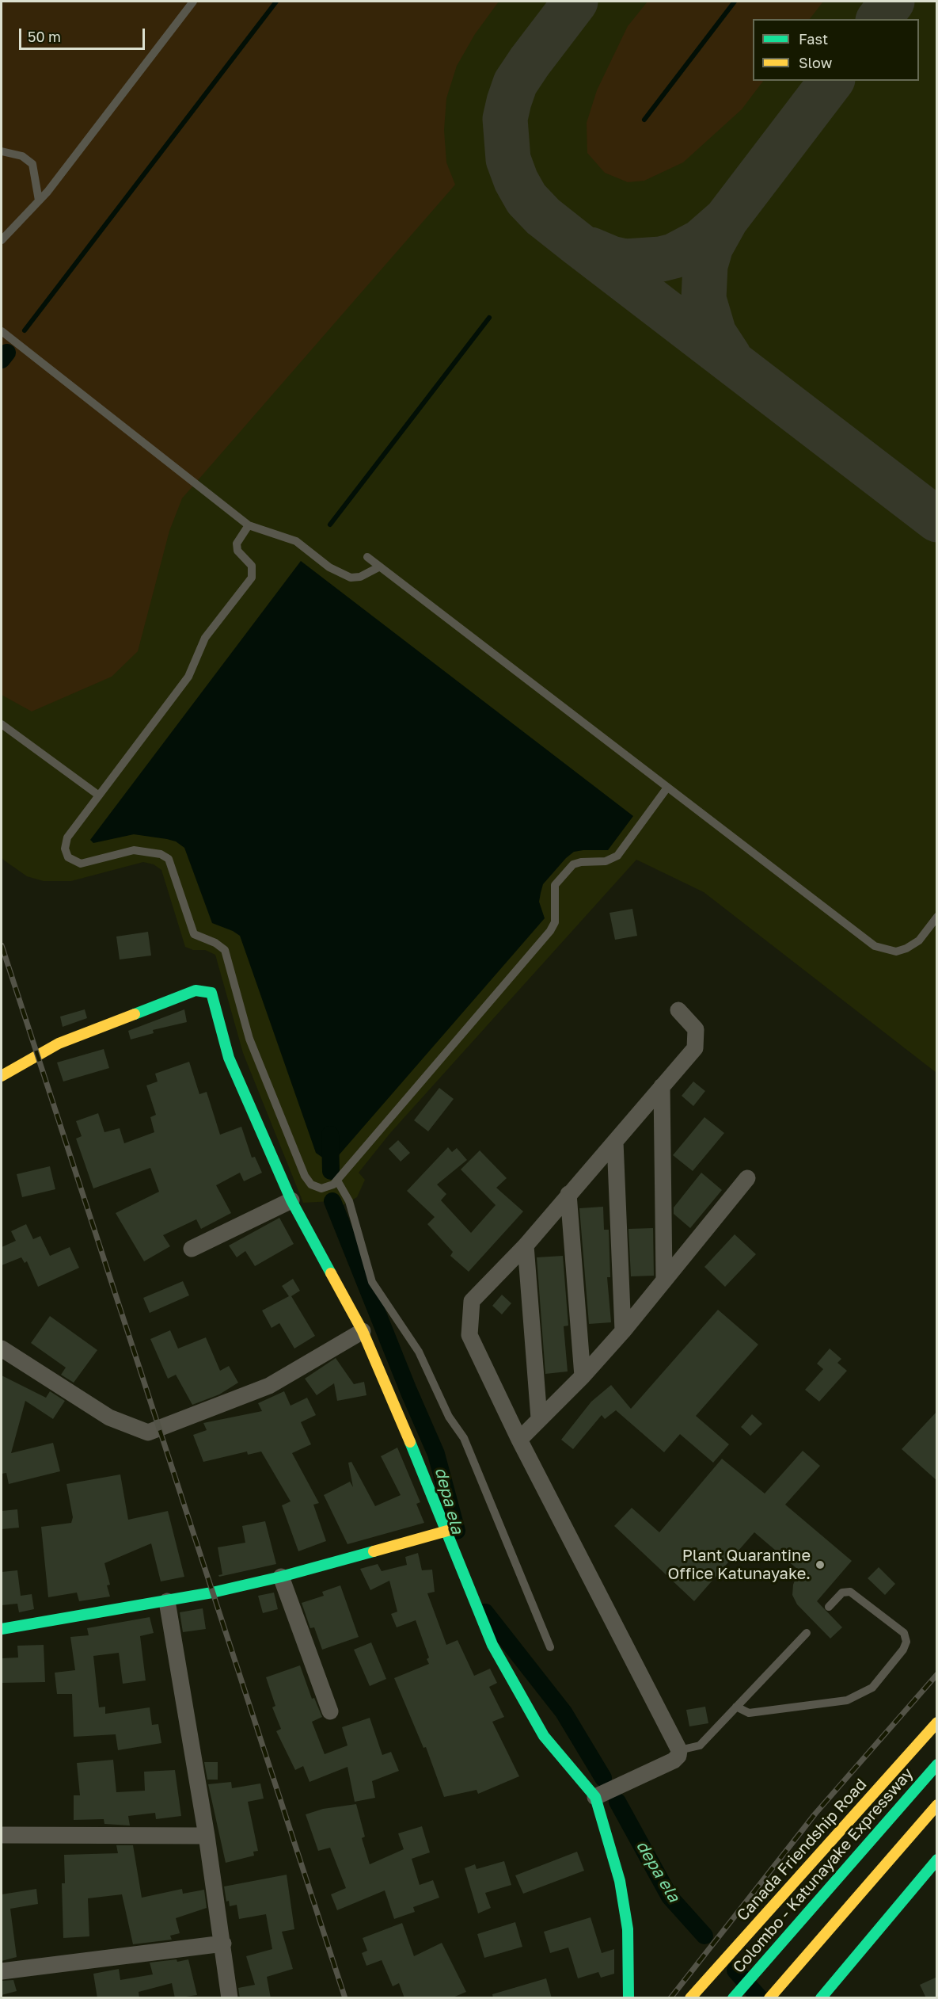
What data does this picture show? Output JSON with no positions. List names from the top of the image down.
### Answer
{
  "streets": {
    "main road": ["Canada Friendship Road", "Colombo - Katunayake Expressway"]
  },
  "water": ["depa ela"],
  "places": ["Plant Quarantine Office Katunayake."],
  "legend": ["Fast", "Slow"],
  "scale_bar": "50 m"
}
